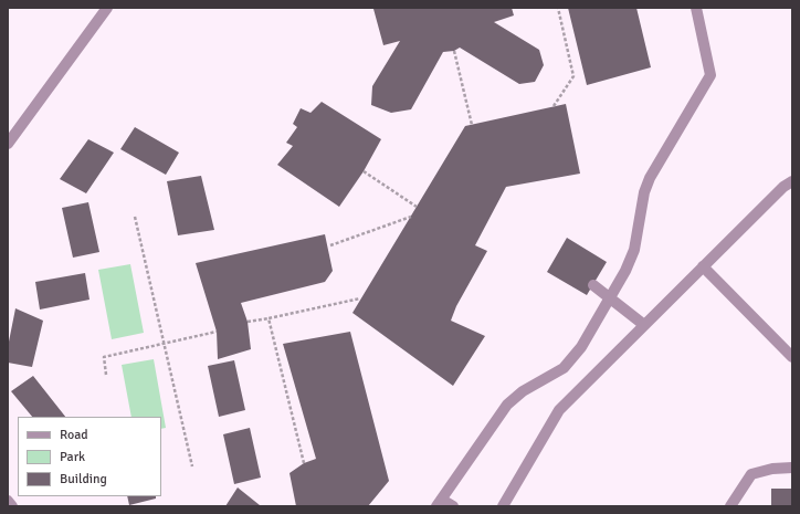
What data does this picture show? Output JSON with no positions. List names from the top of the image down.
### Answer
{
  "legend": ["Road", "Park", "Building"]
}
